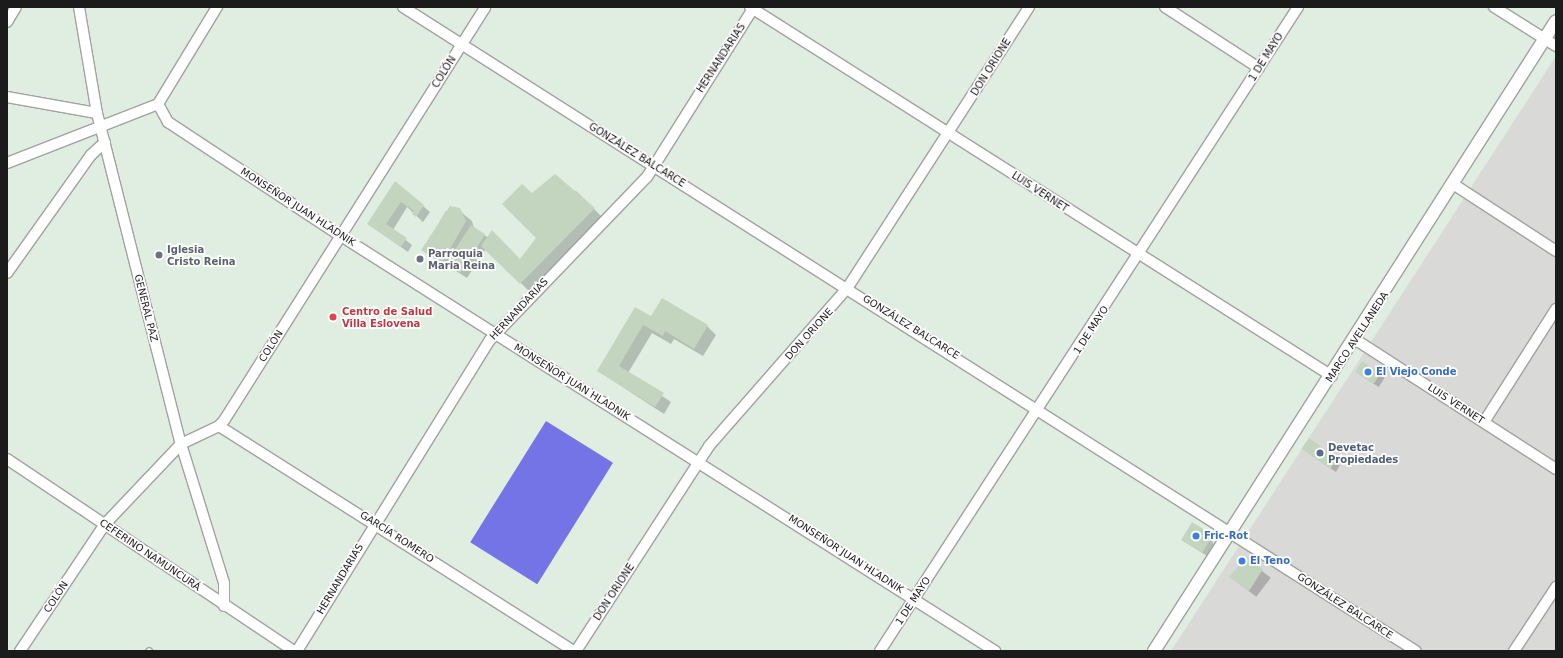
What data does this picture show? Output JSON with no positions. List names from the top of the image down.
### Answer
{
  "streets": {
    "street": [
      "1 DE MAYO",
      "HERNANDARIAS",
      "DON ORIONE",
      "COLÓN",
      "GONZÁLEZ BALCARCE",
      "LUIS VERNET",
      "MONSEÑOR JUAN HLADNIK",
      "GENERAL PAZ",
      "MARCO AVELLANEDA",
      "GARCÍA ROMERO",
      "CEFERINO NAMUNCURÁ"
    ]
  },
  "crossings": [
    ["1 DE MAYO", "GONZÁLEZ BALCARCE"],
    ["1 DE MAYO", "LUIS VERNET"],
    ["1 DE MAYO", "MONSEÑOR JUAN HLADNIK"],
    ["HERNANDARIAS", "GONZÁLEZ BALCARCE"],
    ["HERNANDARIAS", "LUIS VERNET"],
    ["HERNANDARIAS", "MONSEÑOR JUAN HLADNIK"],
    ["HERNANDARIAS", "GARCÍA ROMERO"],
    ["HERNANDARIAS", "CEFERINO NAMUNCURÁ"],
    ["DON ORIONE", "GONZÁLEZ BALCARCE"],
    ["DON ORIONE", "LUIS VERNET"],
    ["DON ORIONE", "MONSEÑOR JUAN HLADNIK"],
    ["COLÓN", "GONZÁLEZ BALCARCE"],
    ["COLÓN", "MONSEÑOR JUAN HLADNIK"],
    ["COLÓN", "GENERAL PAZ"],
    ["COLÓN", "GARCÍA ROMERO"],
    ["COLÓN", "CEFERINO NAMUNCURÁ"],
    ["GONZÁLEZ BALCARCE", "MARCO AVELLANEDA"],
    ["LUIS VERNET", "MARCO AVELLANEDA"],
    ["GENERAL PAZ", "CEFERINO NAMUNCURÁ"]
  ],
  "places": [
    "Iglesia Cristo Reina",
    "Parroquia Maria Reina",
    "Centro de Salud Villa Eslovena",
    "El Viejo Conde",
    "Devetac Propiedades",
    "Fric-Rot",
    "El Teno"
  ]
}
